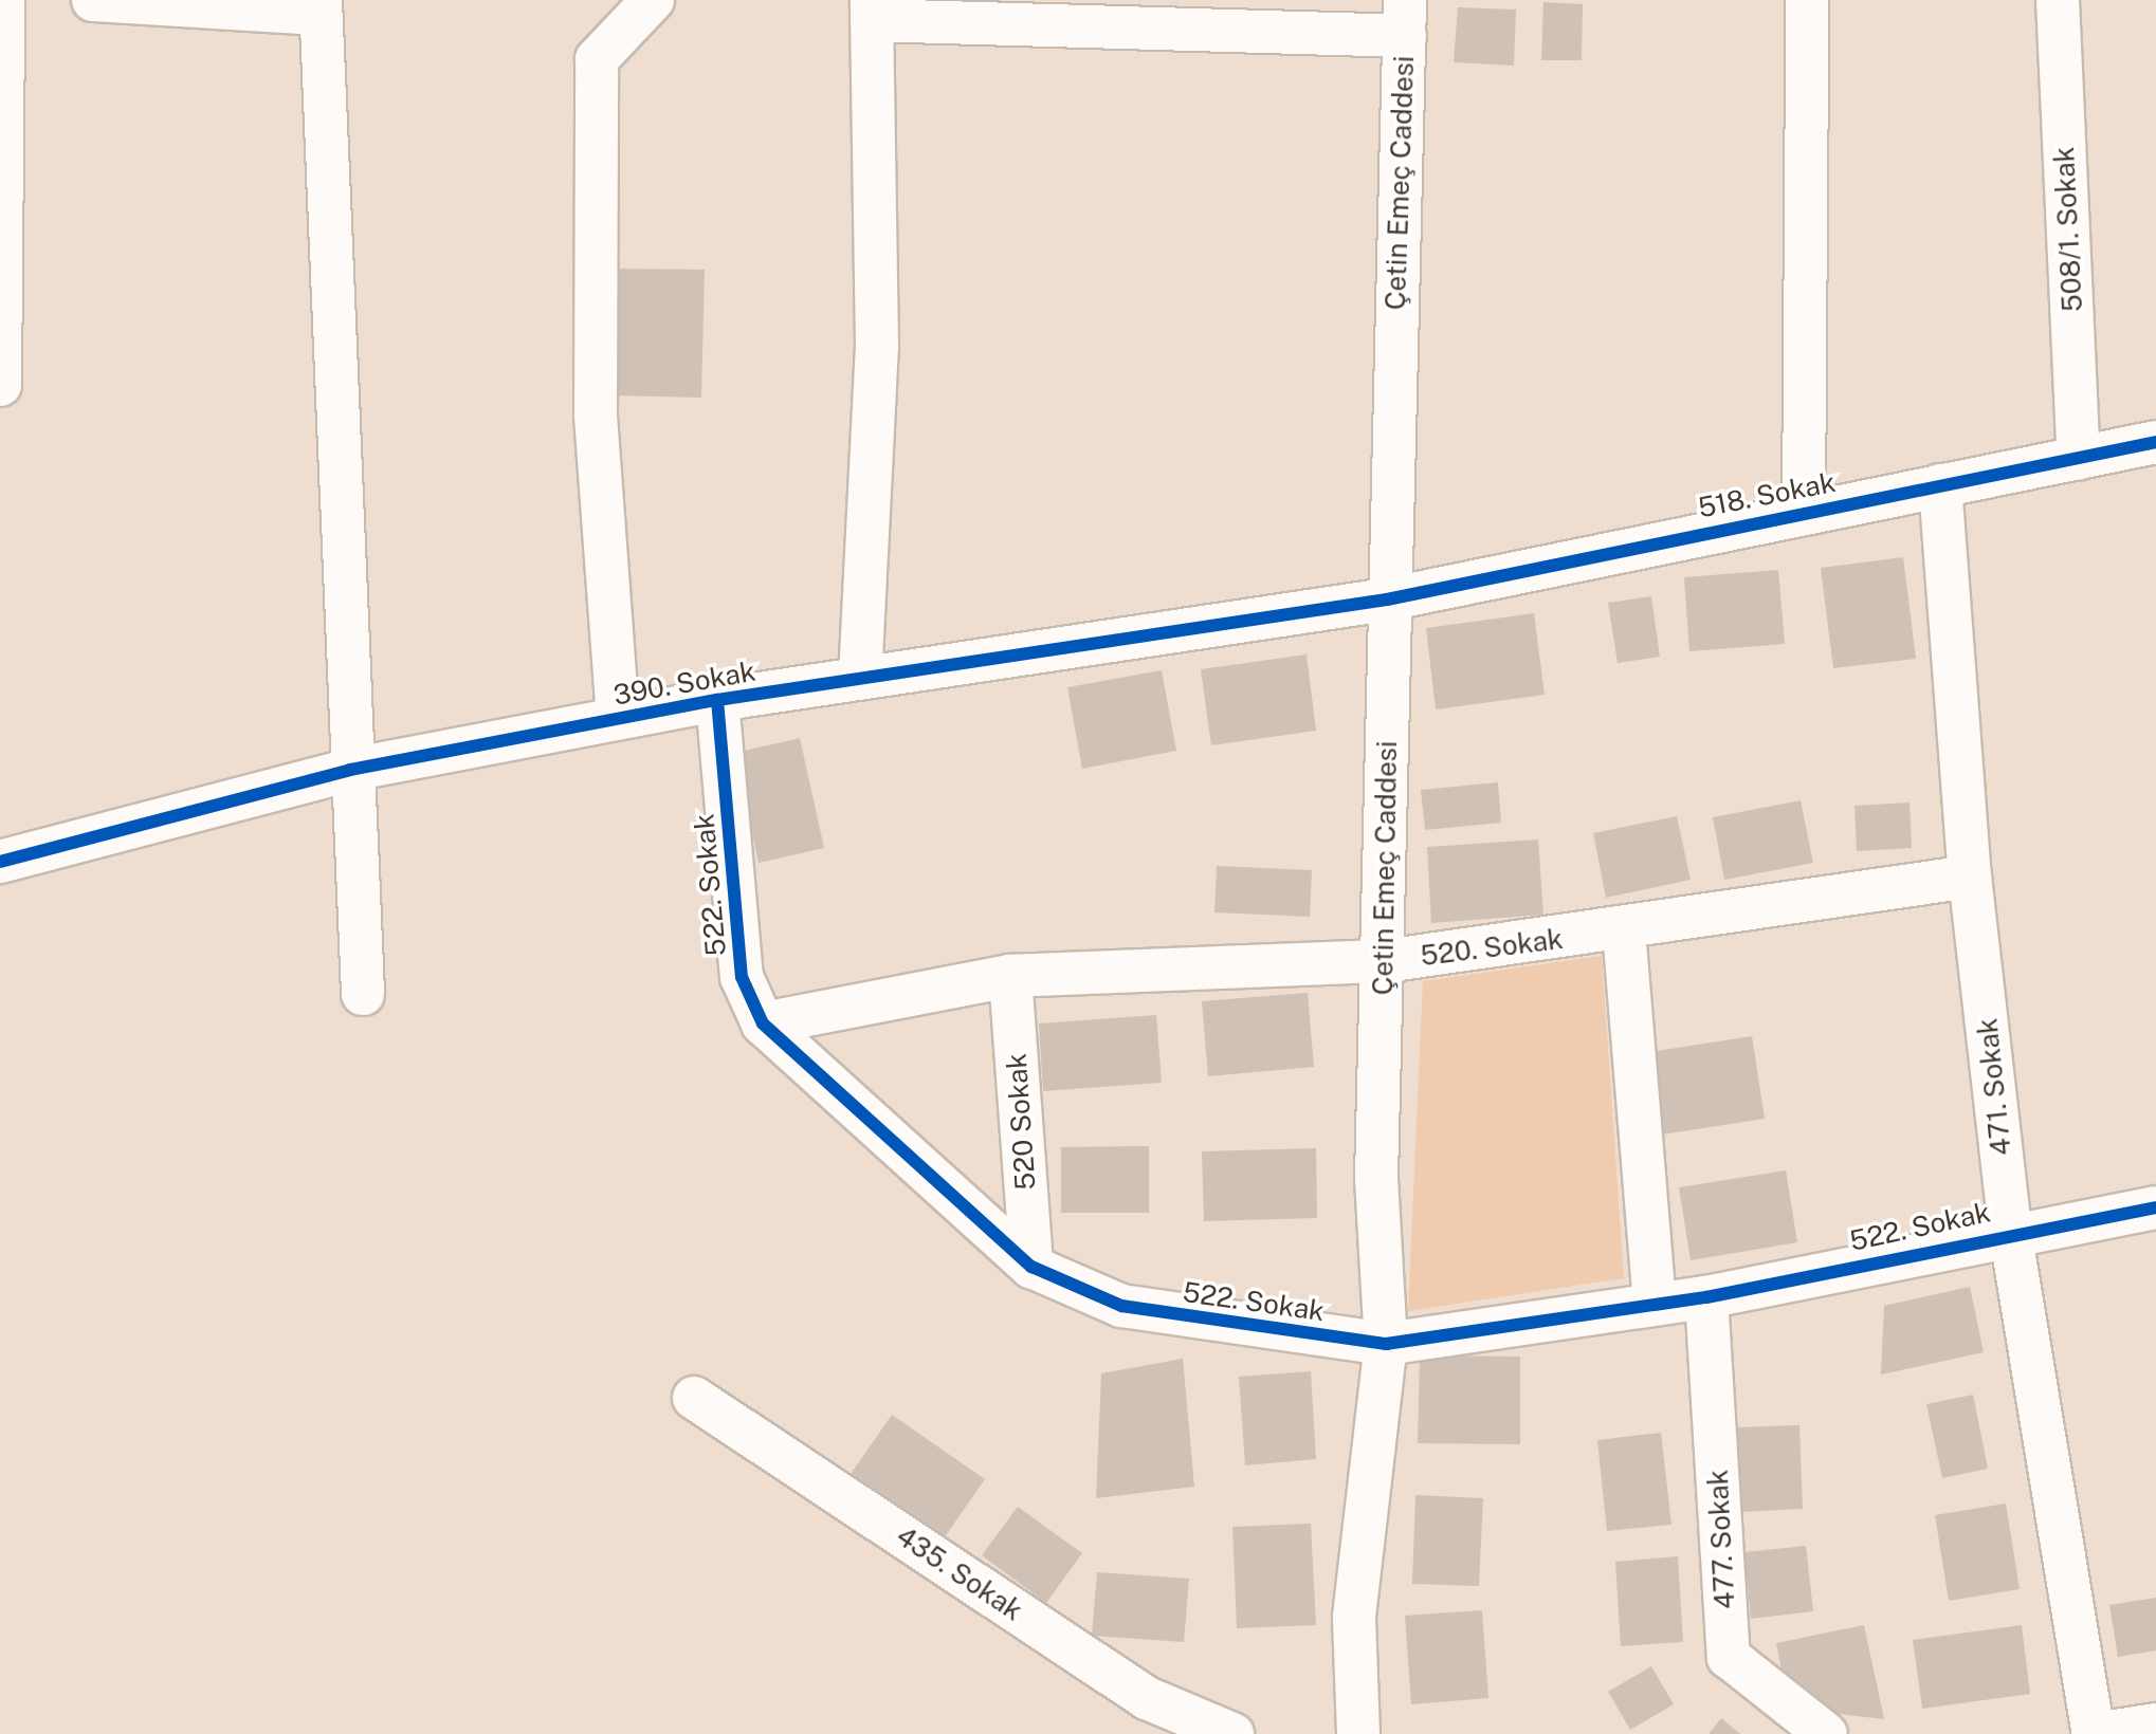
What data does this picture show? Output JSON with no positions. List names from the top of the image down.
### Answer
{
  "streets": {
    "street": [
      "Çetin Emeç Caddesi",
      "508/1. Sokak",
      "518. Sokak",
      "390. Sokak",
      "522. Sokak",
      "520. Sokak",
      "471. Sokak",
      "520 Sokak",
      "477. Sokak",
      "435. Sokak"
    ]
  },
  "crossings": [
    ["Çetin Emeç Caddesi", "518. Sokak"],
    ["Çetin Emeç Caddesi", "390. Sokak"],
    ["Çetin Emeç Caddesi", "522. Sokak"],
    ["Çetin Emeç Caddesi", "520. Sokak"],
    ["508/1. Sokak", "518. Sokak"],
    ["518. Sokak", "390. Sokak"],
    ["518. Sokak", "471. Sokak"],
    ["390. Sokak", "522. Sokak"],
    ["522. Sokak", "520. Sokak"],
    ["522. Sokak", "471. Sokak"],
    ["522. Sokak", "520 Sokak"],
    ["522. Sokak", "477. Sokak"],
    ["520. Sokak", "471. Sokak"],
    ["520. Sokak", "520 Sokak"]
  ]
}
